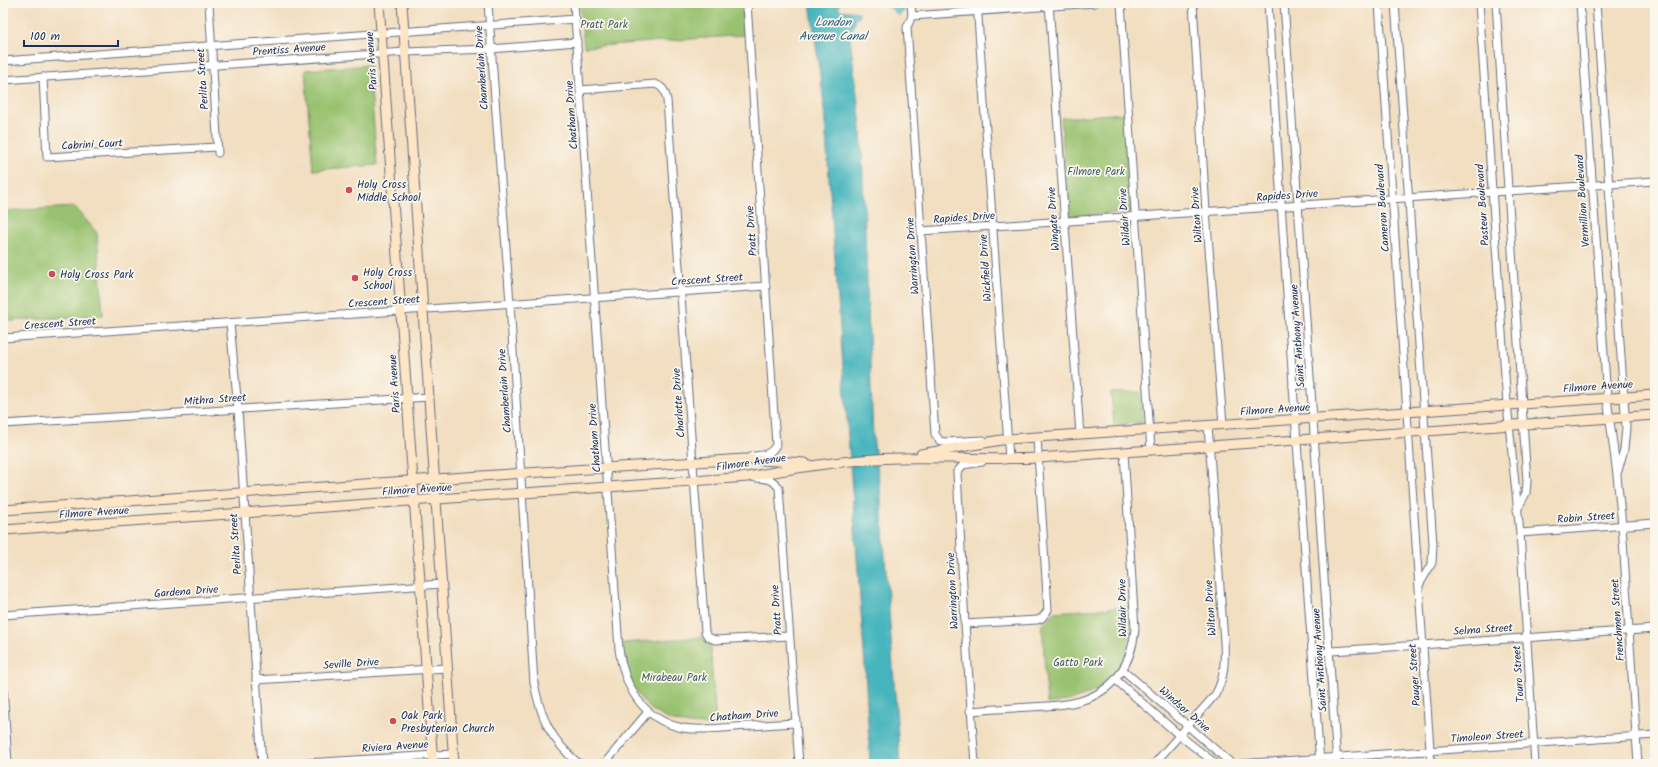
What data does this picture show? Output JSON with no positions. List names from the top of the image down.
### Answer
{
  "streets": {
    "street": [
      "Prentiss Avenue",
      "Paris Avenue",
      "Chamberlain Drive",
      "Perlita Street",
      "Chatham Drive",
      "Cabrini Court",
      "Rapides Drive",
      "Vermillion Boulevard",
      "Pasteur Boulevard",
      "Cameron Boulevard",
      "Wilton Drive",
      "Wildair Drive",
      "Wingate Drive",
      "Pratt Drive",
      "Warrington Drive",
      "Wickfield Drive",
      "Crescent Street",
      "Saint Anthony Avenue",
      "Filmore Avenue",
      "Mithra Street",
      "Charlotte Drive",
      "Robin Street",
      "Gardena Drive",
      "Frenchmen Street",
      "Selma Street",
      "Seville Drive",
      "Touro Street",
      "Pauger Street",
      "Windsor Drive",
      "Timoleon Street",
      "Riviera Avenue"
    ]
  },
  "crossings": [
    ["Prentiss Avenue", "Paris Avenue"],
    ["Prentiss Avenue", "Chamberlain Drive"],
    ["Prentiss Avenue", "Perlita Street"],
    ["Prentiss Avenue", "Chatham Drive"],
    ["Prentiss Avenue", "Cabrini Court"],
    ["Paris Avenue", "Crescent Street"],
    ["Paris Avenue", "Filmore Avenue"],
    ["Paris Avenue", "Mithra Street"],
    ["Paris Avenue", "Gardena Drive"],
    ["Paris Avenue", "Seville Drive"],
    ["Paris Avenue", "Riviera Avenue"],
    ["Chamberlain Drive", "Crescent Street"],
    ["Chamberlain Drive", "Filmore Avenue"],
    ["Perlita Street", "Cabrini Court"],
    ["Perlita Street", "Crescent Street"],
    ["Perlita Street", "Filmore Avenue"],
    ["Perlita Street", "Mithra Street"],
    ["Perlita Street", "Gardena Drive"],
    ["Perlita Street", "Seville Drive"],
    ["Chatham Drive", "Pratt Drive"],
    ["Chatham Drive", "Crescent Street"],
    ["Chatham Drive", "Filmore Avenue"],
    ["Chatham Drive", "Charlotte Drive"],
    ["Rapides Drive", "Vermillion Boulevard"],
    ["Rapides Drive", "Pasteur Boulevard"],
    ["Rapides Drive", "Cameron Boulevard"],
    ["Rapides Drive", "Wilton Drive"],
    ["Rapides Drive", "Wildair Drive"],
    ["Rapides Drive", "Wingate Drive"],
    ["Rapides Drive", "Warrington Drive"],
    ["Rapides Drive", "Wickfield Drive"],
    ["Rapides Drive", "Saint Anthony Avenue"],
    ["Vermillion Boulevard", "Filmore Avenue"],
    ["Vermillion Boulevard", "Frenchmen Street"],
    ["Pasteur Boulevard", "Filmore Avenue"],
    ["Pasteur Boulevard", "Touro Street"],
    ["Cameron Boulevard", "Filmore Avenue"],
    ["Cameron Boulevard", "Pauger Street"],
    ["Wilton Drive", "Filmore Avenue"],
    ["Wilton Drive", "Windsor Drive"],
    ["Wildair Drive", "Warrington Drive"],
    ["Wildair Drive", "Filmore Avenue"],
    ["Wildair Drive", "Windsor Drive"],
    ["Wingate Drive", "Filmore Avenue"],
    ["Pratt Drive", "Crescent Street"],
    ["Pratt Drive", "Filmore Avenue"],
    ["Pratt Drive", "Charlotte Drive"],
    ["Warrington Drive", "Wickfield Drive"],
    ["Warrington Drive", "Filmore Avenue"],
    ["Wickfield Drive", "Filmore Avenue"],
    ["Crescent Street", "Charlotte Drive"],
    ["Saint Anthony Avenue", "Filmore Avenue"],
    ["Saint Anthony Avenue", "Selma Street"],
    ["Saint Anthony Avenue", "Timoleon Street"],
    ["Filmore Avenue", "Charlotte Drive"],
    ["Filmore Avenue", "Frenchmen Street"],
    ["Filmore Avenue", "Touro Street"],
    ["Filmore Avenue", "Pauger Street"],
    ["Robin Street", "Frenchmen Street"],
    ["Robin Street", "Touro Street"],
    ["Frenchmen Street", "Selma Street"],
    ["Frenchmen Street", "Timoleon Street"],
    ["Selma Street", "Touro Street"],
    ["Selma Street", "Pauger Street"],
    ["Touro Street", "Timoleon Street"],
    ["Pauger Street", "Timoleon Street"]
  ],
  "water": ["London Avenue Canal"],
  "parks": [
    "Pratt Park",
    "Filmore Park",
    "Gatto Park",
    "Mirabeau Park"
  ],
  "places": [
    "Holy Cross Middle School",
    "Holy Cross Park",
    "Holy Cross School",
    "Oak Park Presbyterian Church"
  ],
  "scale_bar": "100 m"
}
